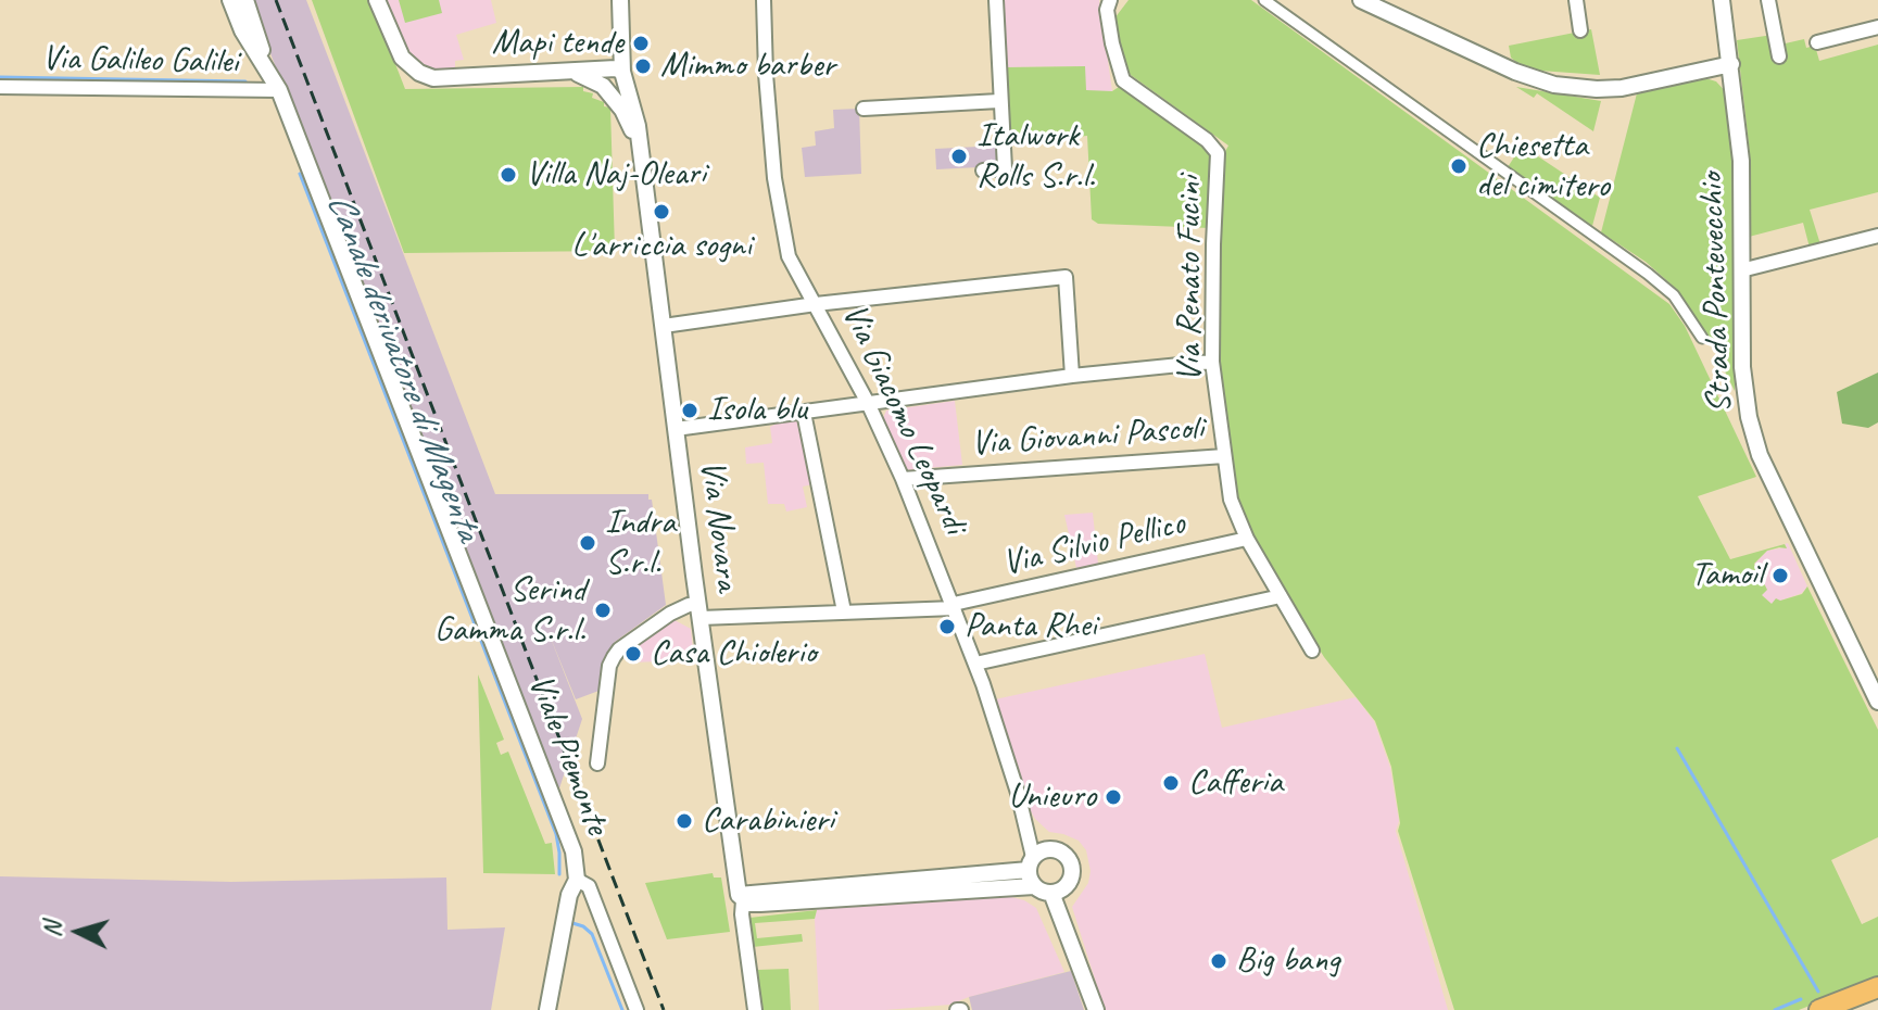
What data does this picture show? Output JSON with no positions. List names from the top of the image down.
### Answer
{
  "streets": {
    "street": [
      "Via Galileo Galilei",
      "Via Renato Fucini",
      "Strada Pontevecchio",
      "Via Giacomo Leopardi",
      "Via Giovanni Pascoli",
      "Via Novara",
      "Via Silvio Pellico",
      "Viale Piemonte"
    ]
  },
  "crossings": [
    ["Via Galileo Galilei", "Viale Piemonte"],
    ["Via Renato Fucini", "Via Giovanni Pascoli"],
    ["Via Renato Fucini", "Via Silvio Pellico"],
    ["Via Giacomo Leopardi", "Via Giovanni Pascoli"],
    ["Via Giacomo Leopardi", "Via Silvio Pellico"],
    ["Via Novara", "Via Silvio Pellico"]
  ],
  "water": ["Canale derivatore di Magenta"],
  "places": [
    "Mapi tende",
    "Mimmo barber",
    "Italwork Rolls S.r.l.",
    "Chiesetta del cimitero",
    "Villa Naj-Oleari",
    "L'arriccia sogni",
    "Isola blu",
    "Indra S.r.l.",
    "Tamoil",
    "Serind Gamma S.r.l.",
    "Panta Rhei",
    "Casa Chiolerio",
    "Cafferia",
    "Unieuro",
    "Carabinieri",
    "Big bang"
  ],
  "north": "left"
}
